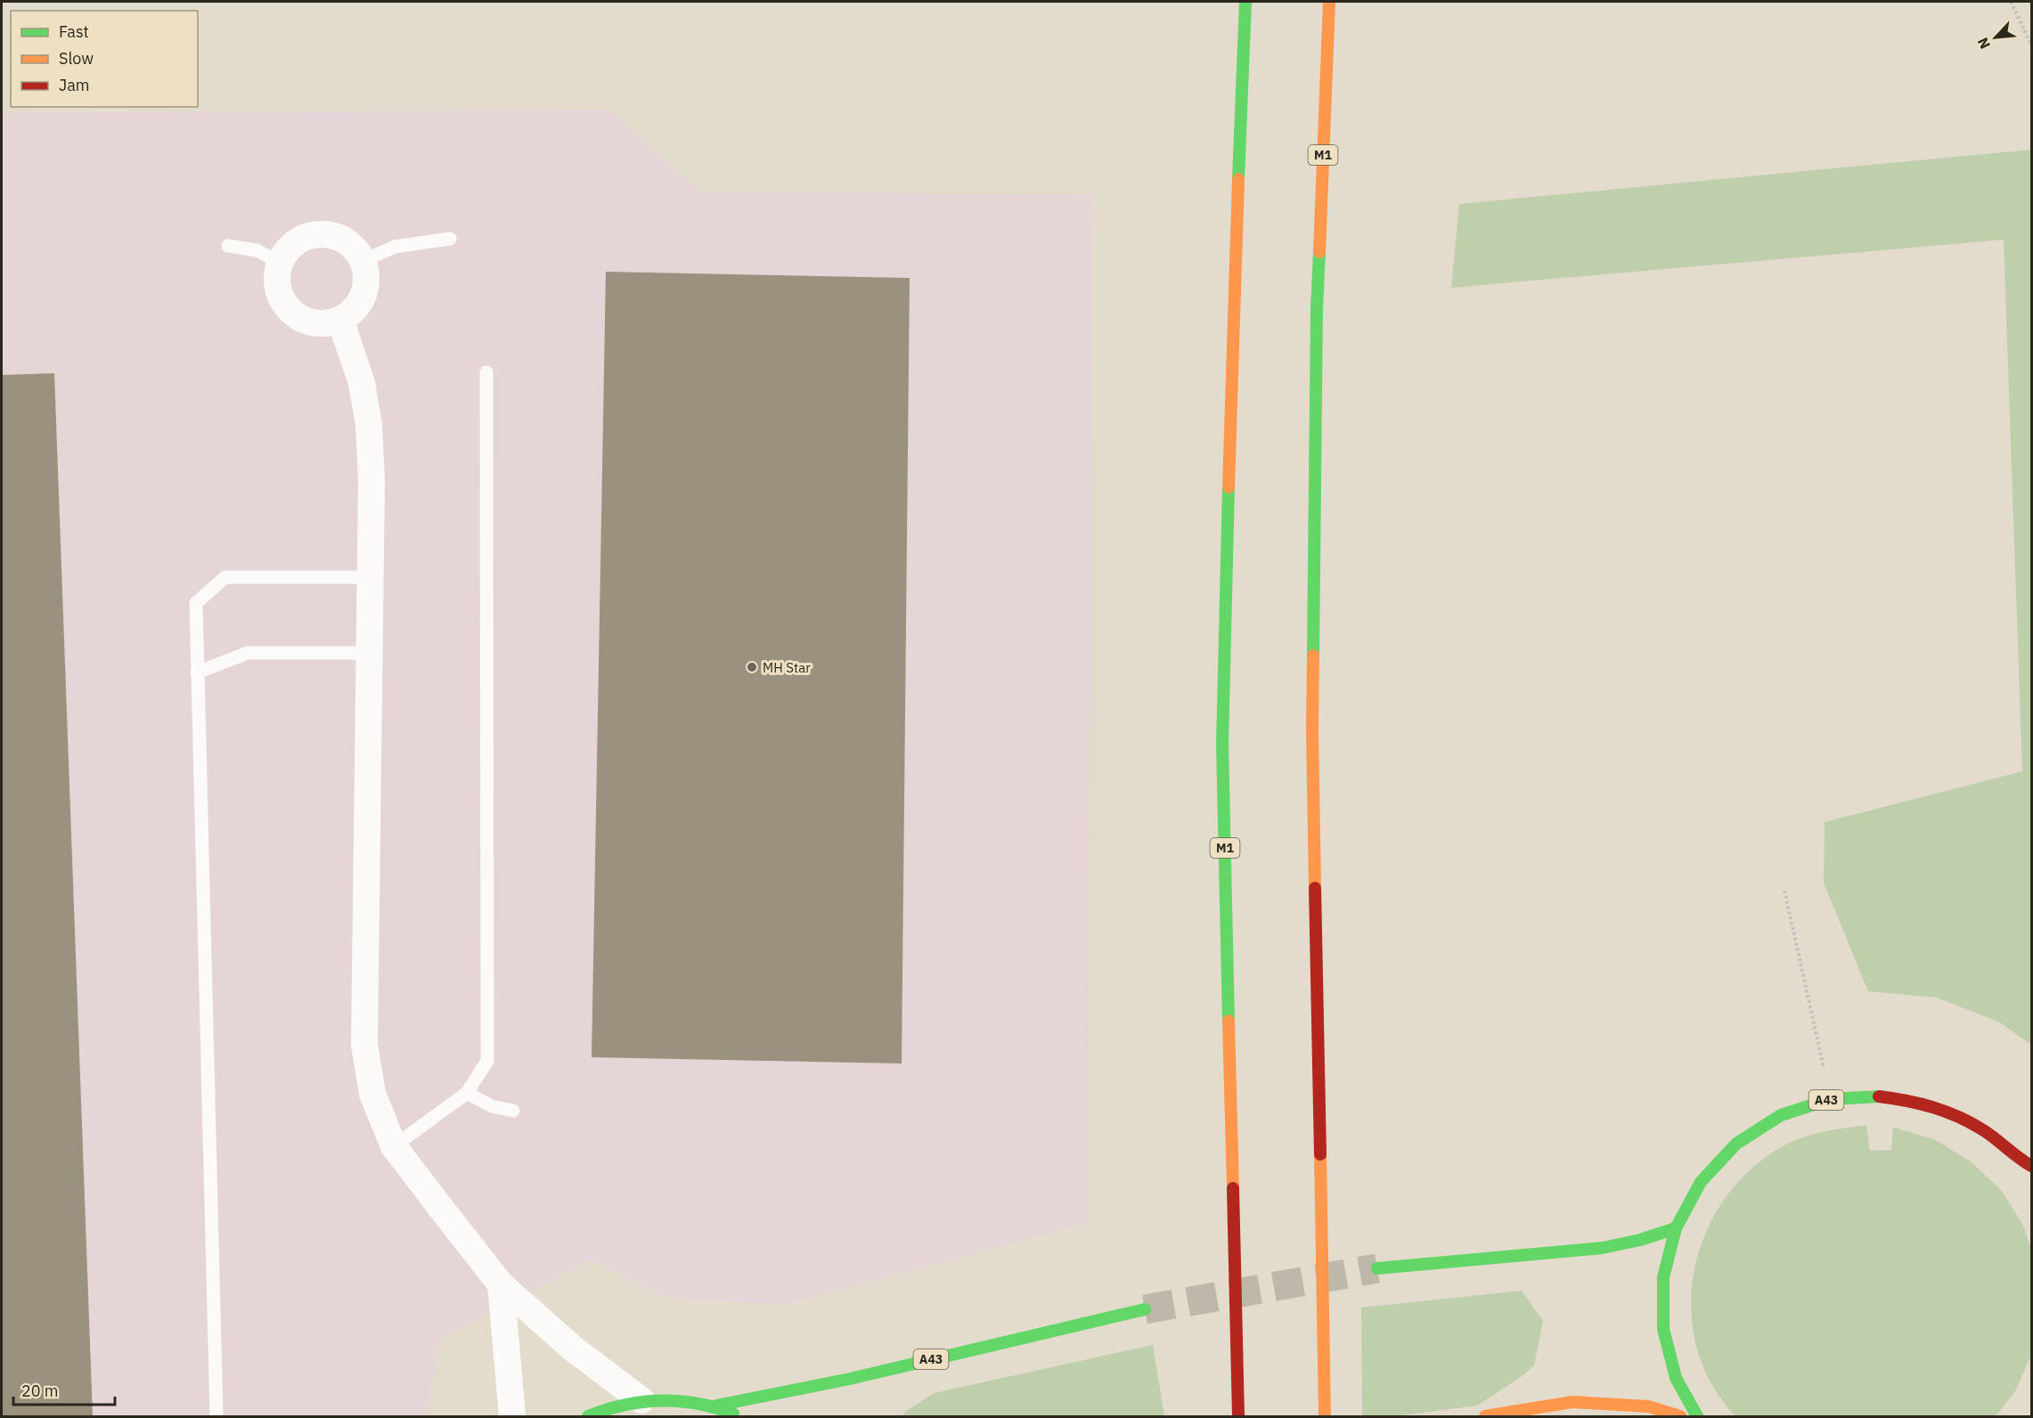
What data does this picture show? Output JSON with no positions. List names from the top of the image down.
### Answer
{
  "streets": {
    "highway": ["M1", "A43"]
  },
  "places": ["MH Star"],
  "legend": ["Fast", "Slow", "Jam"],
  "scale_bar": "20 m",
  "north": "bottom left"
}
